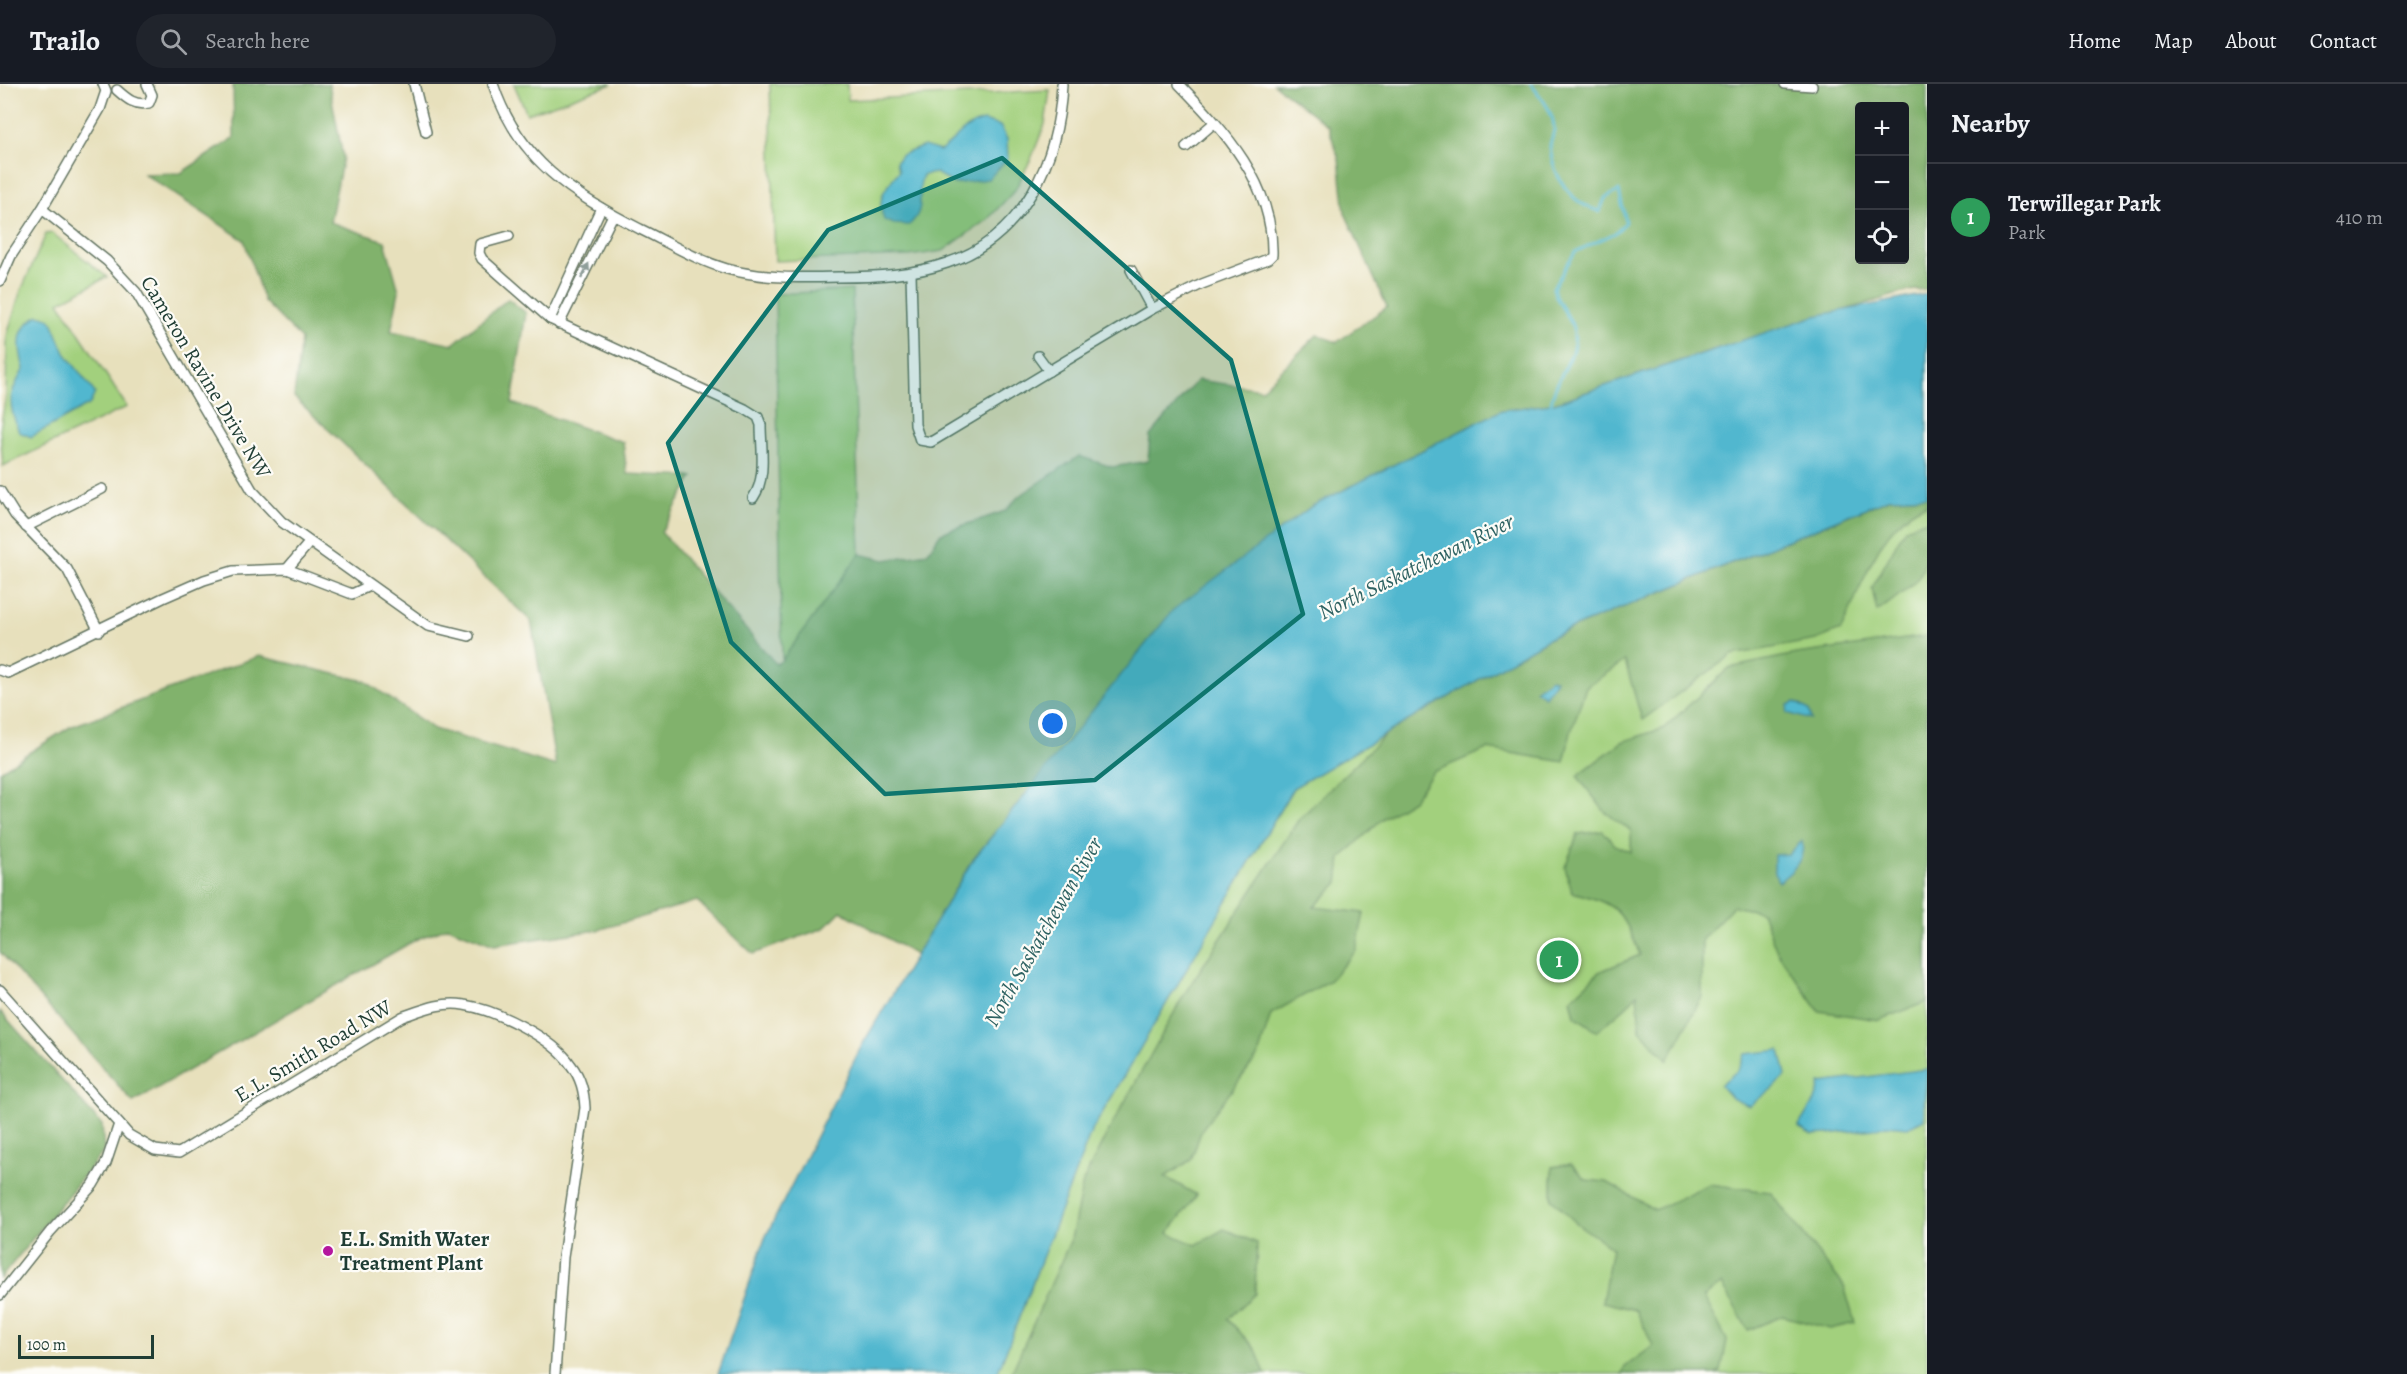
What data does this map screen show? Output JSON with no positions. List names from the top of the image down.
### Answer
{
  "streets": {
    "street": ["Cameron Ravine Drive NW", "E.L. Smith Road NW"]
  },
  "water": ["North Saskatchewan River"],
  "places": ["E.L. Smith Water Treatment Plant"],
  "scale_bar": "100 m",
  "page": {
    "header": "Trailo",
    "search": "Search here",
    "nav": [
      "Home",
      "Map",
      "About",
      "Contact"
    ],
    "heading": "Nearby",
    "map_buttons": ["+", "−"],
    "list": [
      {
        "mark": "1",
        "name": "Terwillegar Park",
        "note": "Park",
        "value": "410 m"
      }
    ],
    "pins": "1",
    "scale": "100 m"
  }
}
